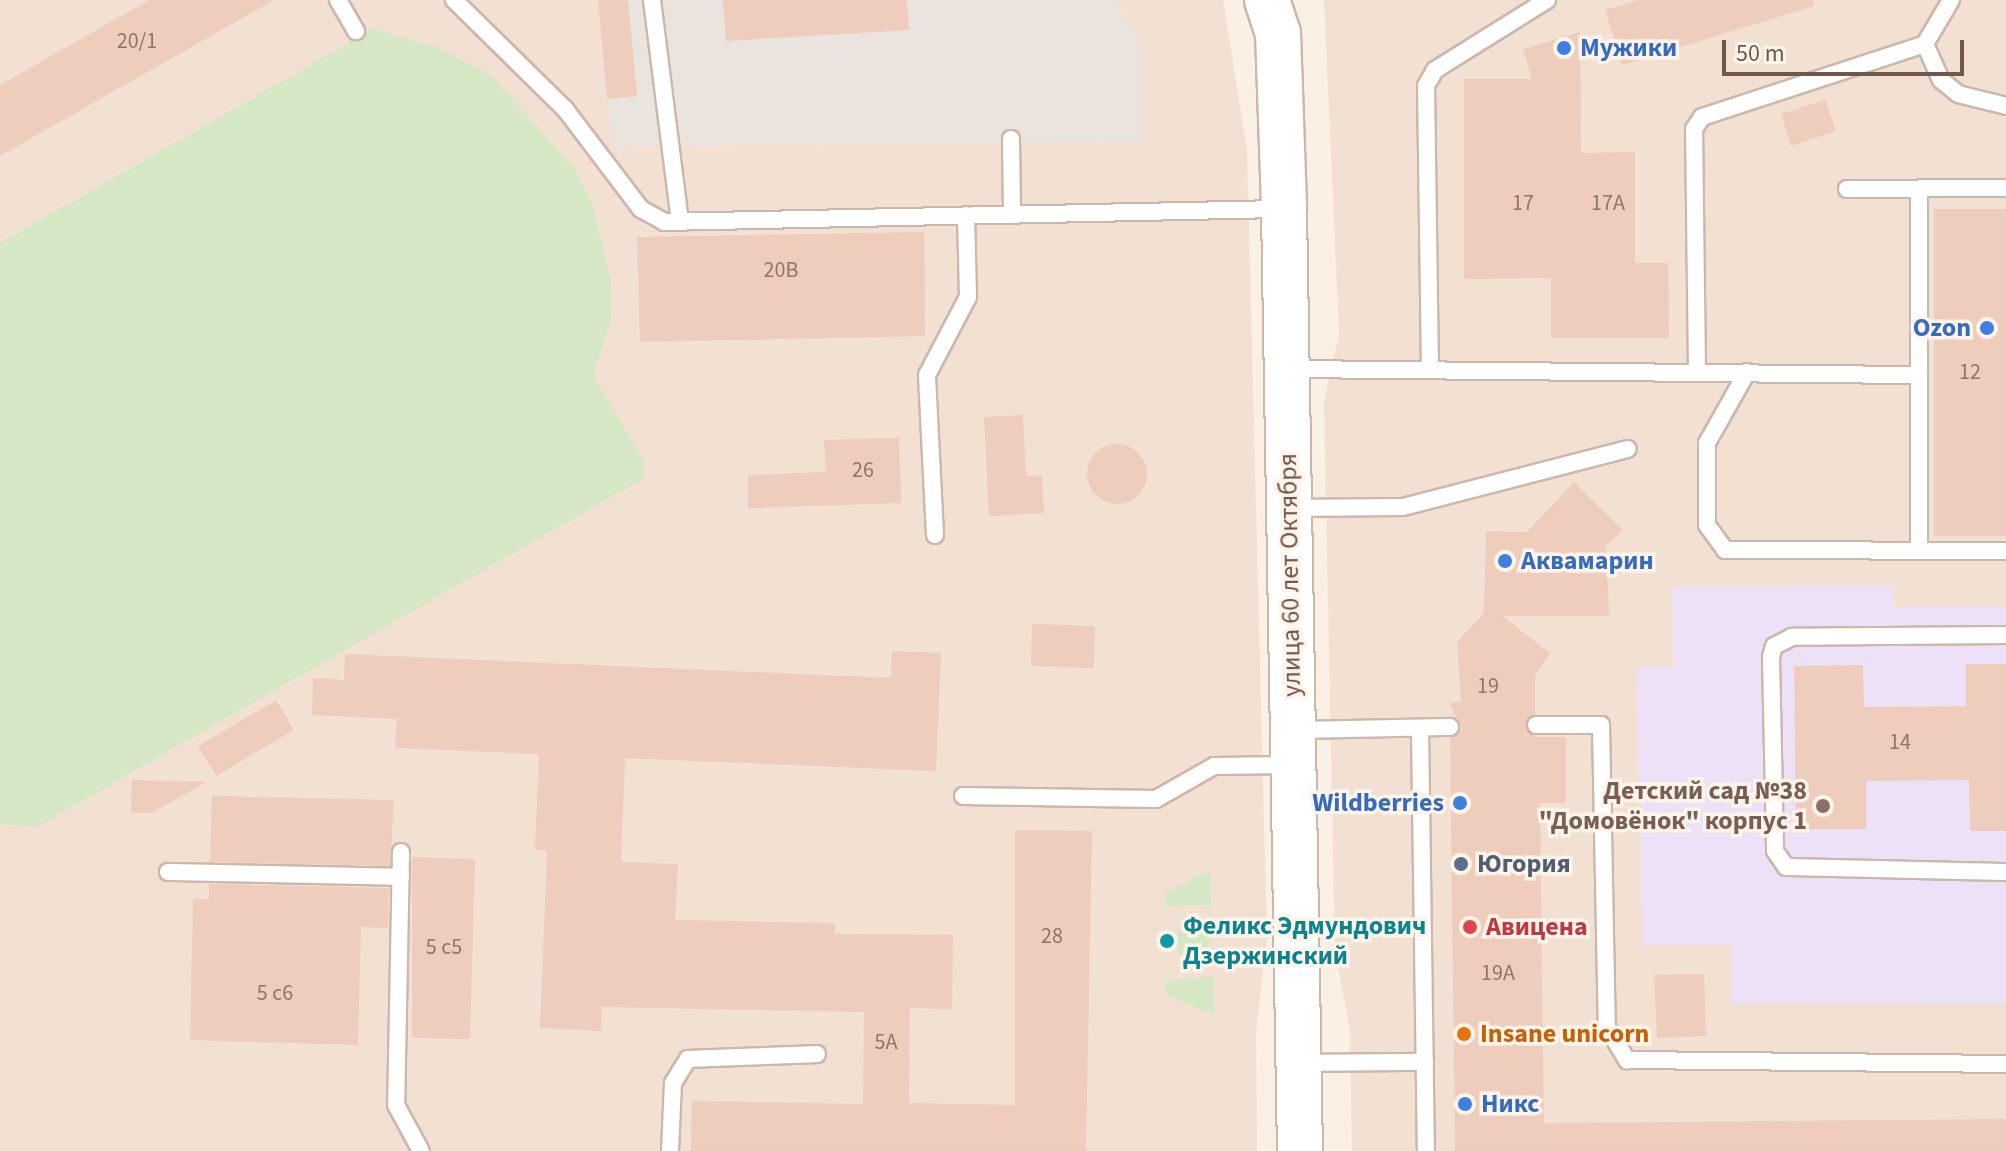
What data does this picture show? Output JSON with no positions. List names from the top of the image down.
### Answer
{
  "streets": {
    "main road": ["улица 60 лет Октября"]
  },
  "places": [
    "Мужики",
    "Ozon",
    "Аквамарин",
    "Wildberries",
    "Детский сад №38 \"Домовёнок\" корпус 1",
    "Югория",
    "Авицена",
    "Феликс Эдмундович Дзержинский",
    "Insane unicorn",
    "Никс"
  ],
  "house_numbers": [
    "20/1",
    "17",
    "17А",
    "20В",
    "12",
    "26",
    "19",
    "14",
    "28",
    "5 с5",
    "19А",
    "5 с6",
    "5А"
  ],
  "scale_bar": "50 m"
}
